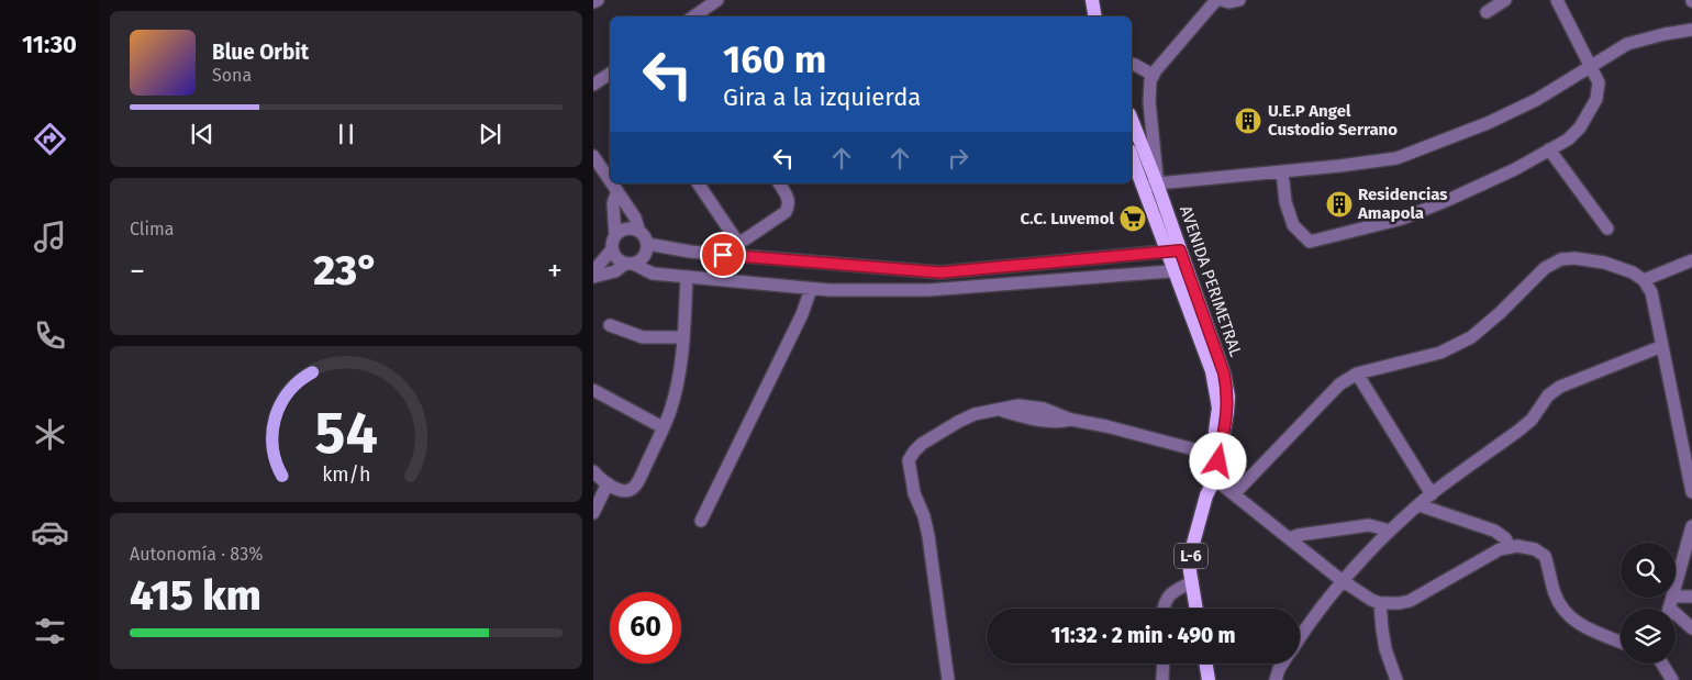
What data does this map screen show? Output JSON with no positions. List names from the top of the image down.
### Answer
{
  "streets": {
    "main road": ["AVENIDA PERIMETRAL", "L-6"]
  },
  "crossings": [
    ["AVENIDA PERIMETRAL", "L-6"]
  ],
  "places": {
    "building": ["U.E.P Angel Custodio Serrano", "Residencias Amapola"],
    "supermarket": ["C.C. Luvemol"]
  },
  "page": {
    "tabs": "11:30",
    "turn": ["160 m", "Gira a la izquierda"],
    "song": ["Blue Orbit", "Sona"],
    "tile": [
      "Clima",
      ["Autonomía · 83%", "415 km"]
    ],
    "heat": ["−", "23°", "+"],
    "limit": "60",
    "trip": "11:32 · 2 min · 490 m",
    "gauge": ["54", "km/h"]
  }
}
